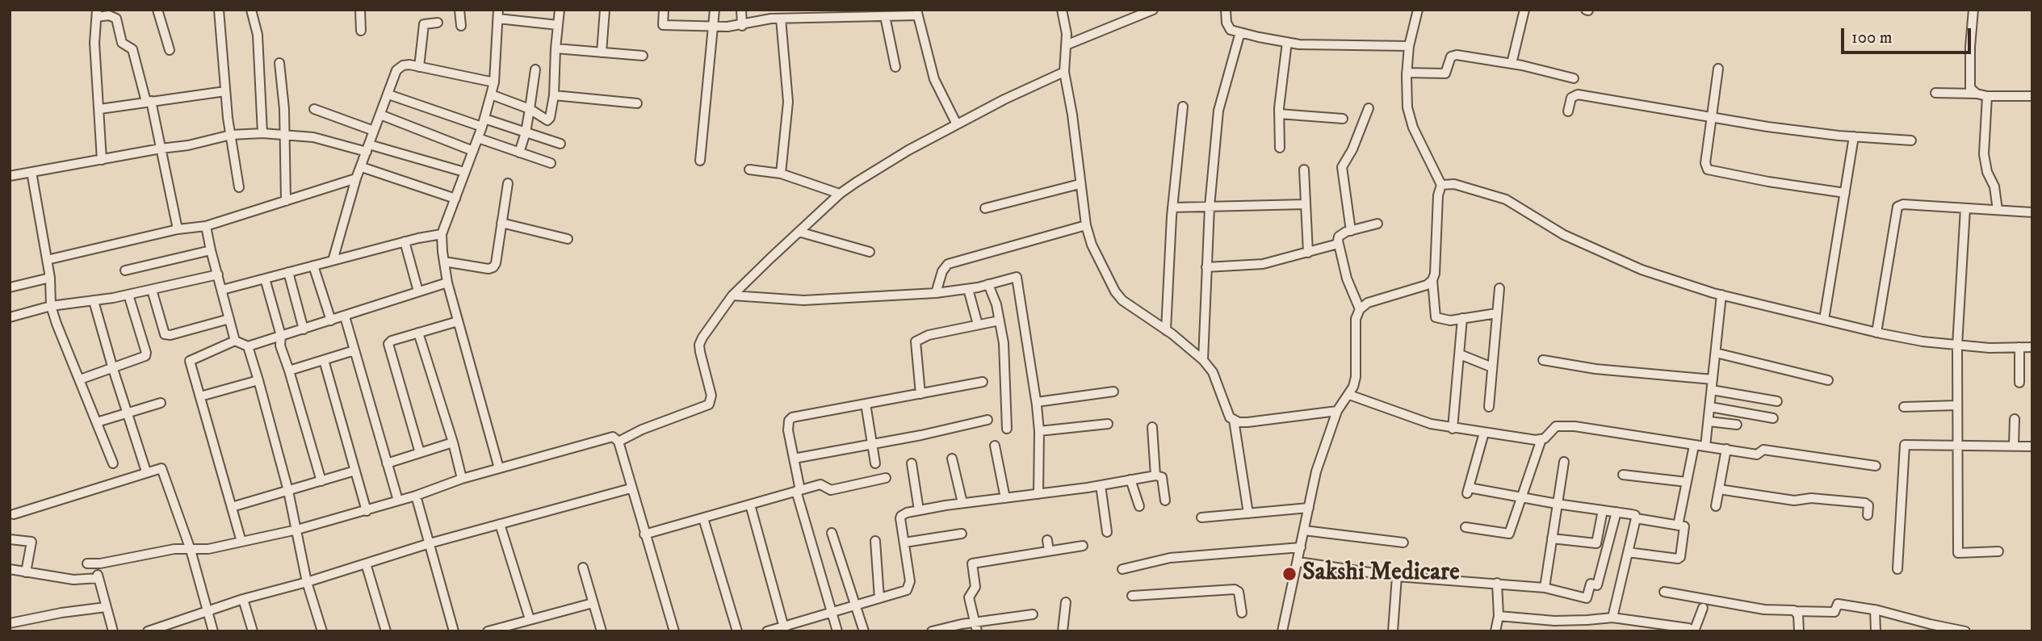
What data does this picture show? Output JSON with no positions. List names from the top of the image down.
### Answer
{
  "places": ["Sakshi Medicare"],
  "scale_bar": "100 m"
}
